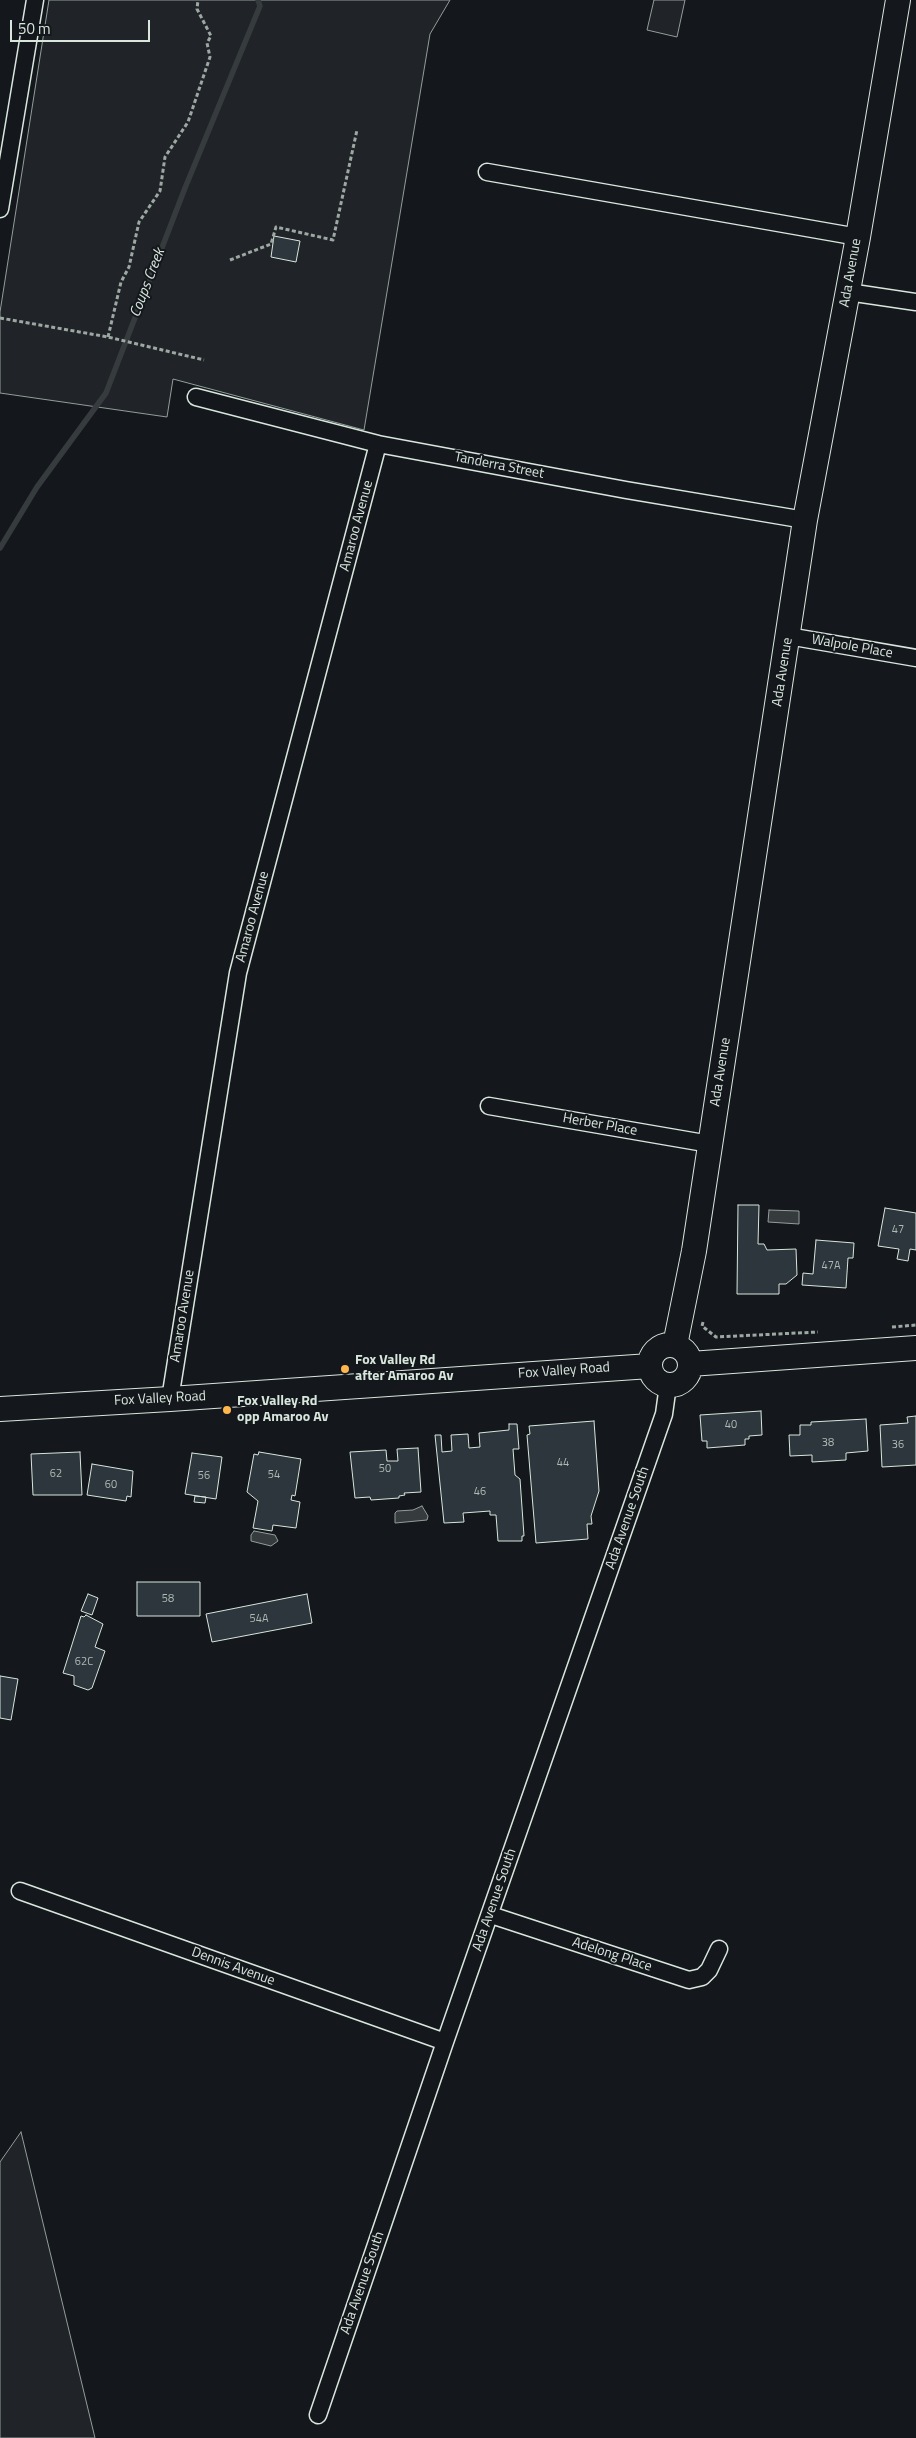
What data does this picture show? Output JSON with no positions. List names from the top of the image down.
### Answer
{
  "streets": {
    "street": [
      "Ada Avenue",
      "Tanderra Street",
      "Amaroo Avenue",
      "Walpole Place",
      "Herber Place",
      "Fox Valley Road",
      "Ada Avenue South",
      "Adelong Place",
      "Dennis Avenue"
    ]
  },
  "crossings": [
    ["Ada Avenue", "Tanderra Street"],
    ["Ada Avenue", "Walpole Place"],
    ["Ada Avenue", "Herber Place"],
    ["Ada Avenue", "Fox Valley Road"],
    ["Ada Avenue", "Ada Avenue South"],
    ["Tanderra Street", "Amaroo Avenue"],
    ["Amaroo Avenue", "Fox Valley Road"],
    ["Fox Valley Road", "Ada Avenue South"],
    ["Ada Avenue South", "Adelong Place"],
    ["Ada Avenue South", "Dennis Avenue"]
  ],
  "water": ["Coups Creek"],
  "places": ["Fox Valley Rd after Amaroo Av", "Fox Valley Rd opp Amaroo Av"],
  "house_numbers": [
    "47",
    "47A",
    "40",
    "38",
    "36",
    "44",
    "50",
    "62",
    "54",
    "56",
    "60",
    "46",
    "58",
    "54A",
    "62C"
  ],
  "scale_bar": "50 m"
}
